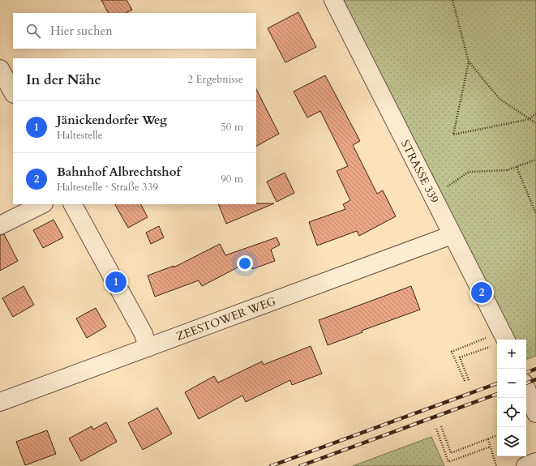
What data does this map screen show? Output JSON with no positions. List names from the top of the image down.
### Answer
{
  "streets": {
    "street": ["STRASSE 339", "ZEESTOWER WEG"]
  },
  "crossings": [
    ["STRASSE 339", "ZEESTOWER WEG"]
  ],
  "page": {
    "search": "Hier suchen",
    "heading": ["In der Nähe", "2 Ergebnisse"],
    "list": [
      {
        "mark": "1",
        "name": "Jänickendorfer Weg",
        "note": "Haltestelle",
        "value": "50 m"
      },
      {
        "mark": "2",
        "name": "Bahnhof Albrechtshof",
        "note": "Haltestelle · Straße 339",
        "value": "90 m"
      }
    ],
    "pins": ["1", "2"],
    "map_buttons": ["+", "−"]
  }
}
